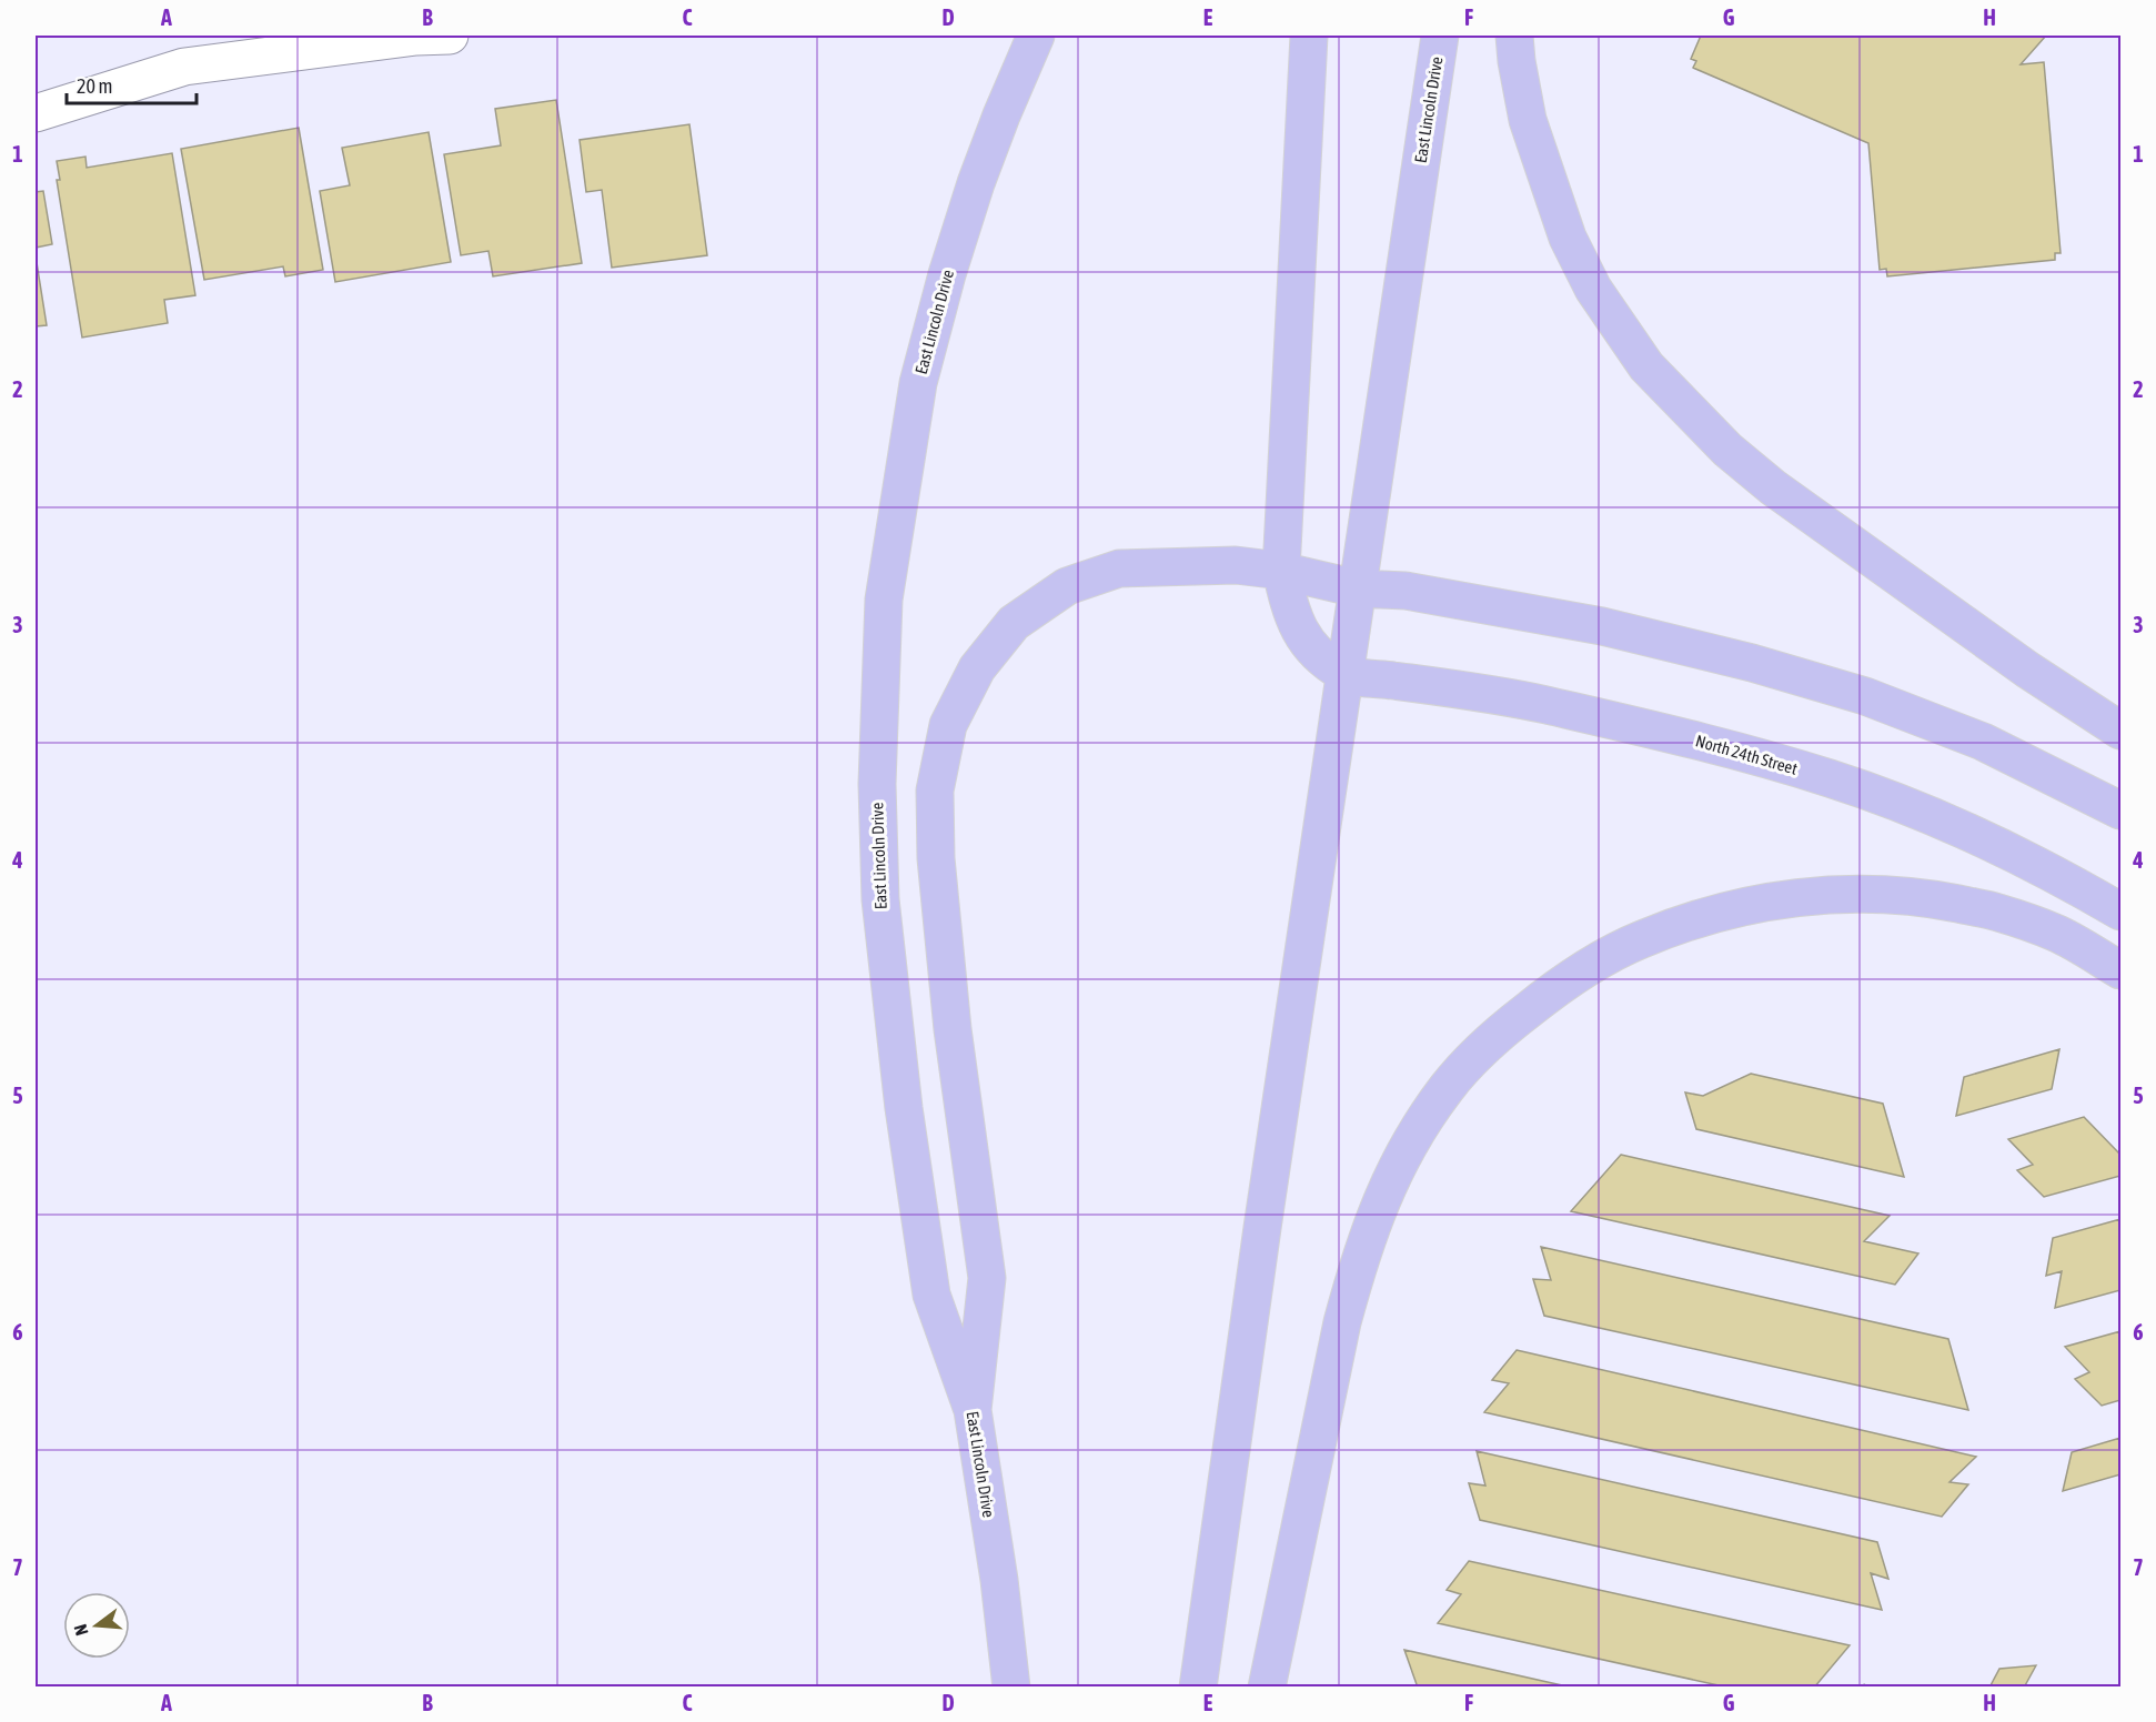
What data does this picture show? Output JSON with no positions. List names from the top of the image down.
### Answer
{
  "streets": {
    "main road": ["East Lincoln Drive", "North 24th Street"]
  },
  "crossings": [
    ["East Lincoln Drive", "North 24th Street"]
  ],
  "scale_bar": "20 m",
  "north": "left",
  "grid": {
    "columns": [
      "A",
      "B",
      "C",
      "D",
      "E",
      "F",
      "G",
      "H"
    ],
    "rows": [
      "1",
      "2",
      "3",
      "4",
      "5",
      "6",
      "7"
    ]
  }
}
